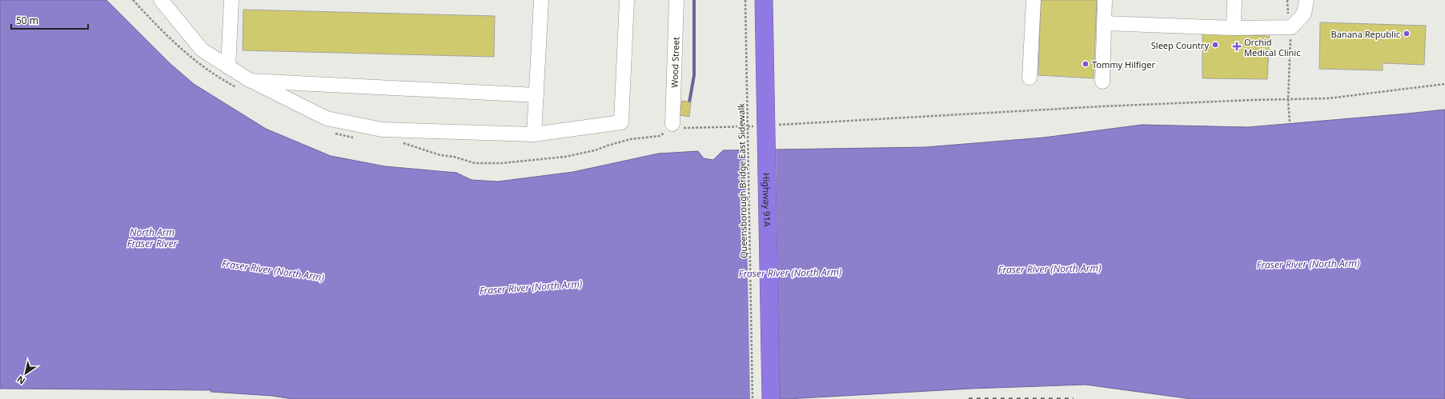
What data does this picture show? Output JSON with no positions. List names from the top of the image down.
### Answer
{
  "streets": {
    "highway": ["Highway 91A"],
    "street": ["Wood Street"],
    "path": ["Queensborough Bridge East Sidewalk"]
  },
  "water": ["North Arm Fraser River", "Fraser River (North Arm)"],
  "places": {
    "other": ["Banana Republic", "Sleep Country", "Tommy Hilfiger"],
    "health": ["Orchid Medical Clinic"]
  },
  "scale_bar": "50 m",
  "north": "bottom left"
}
